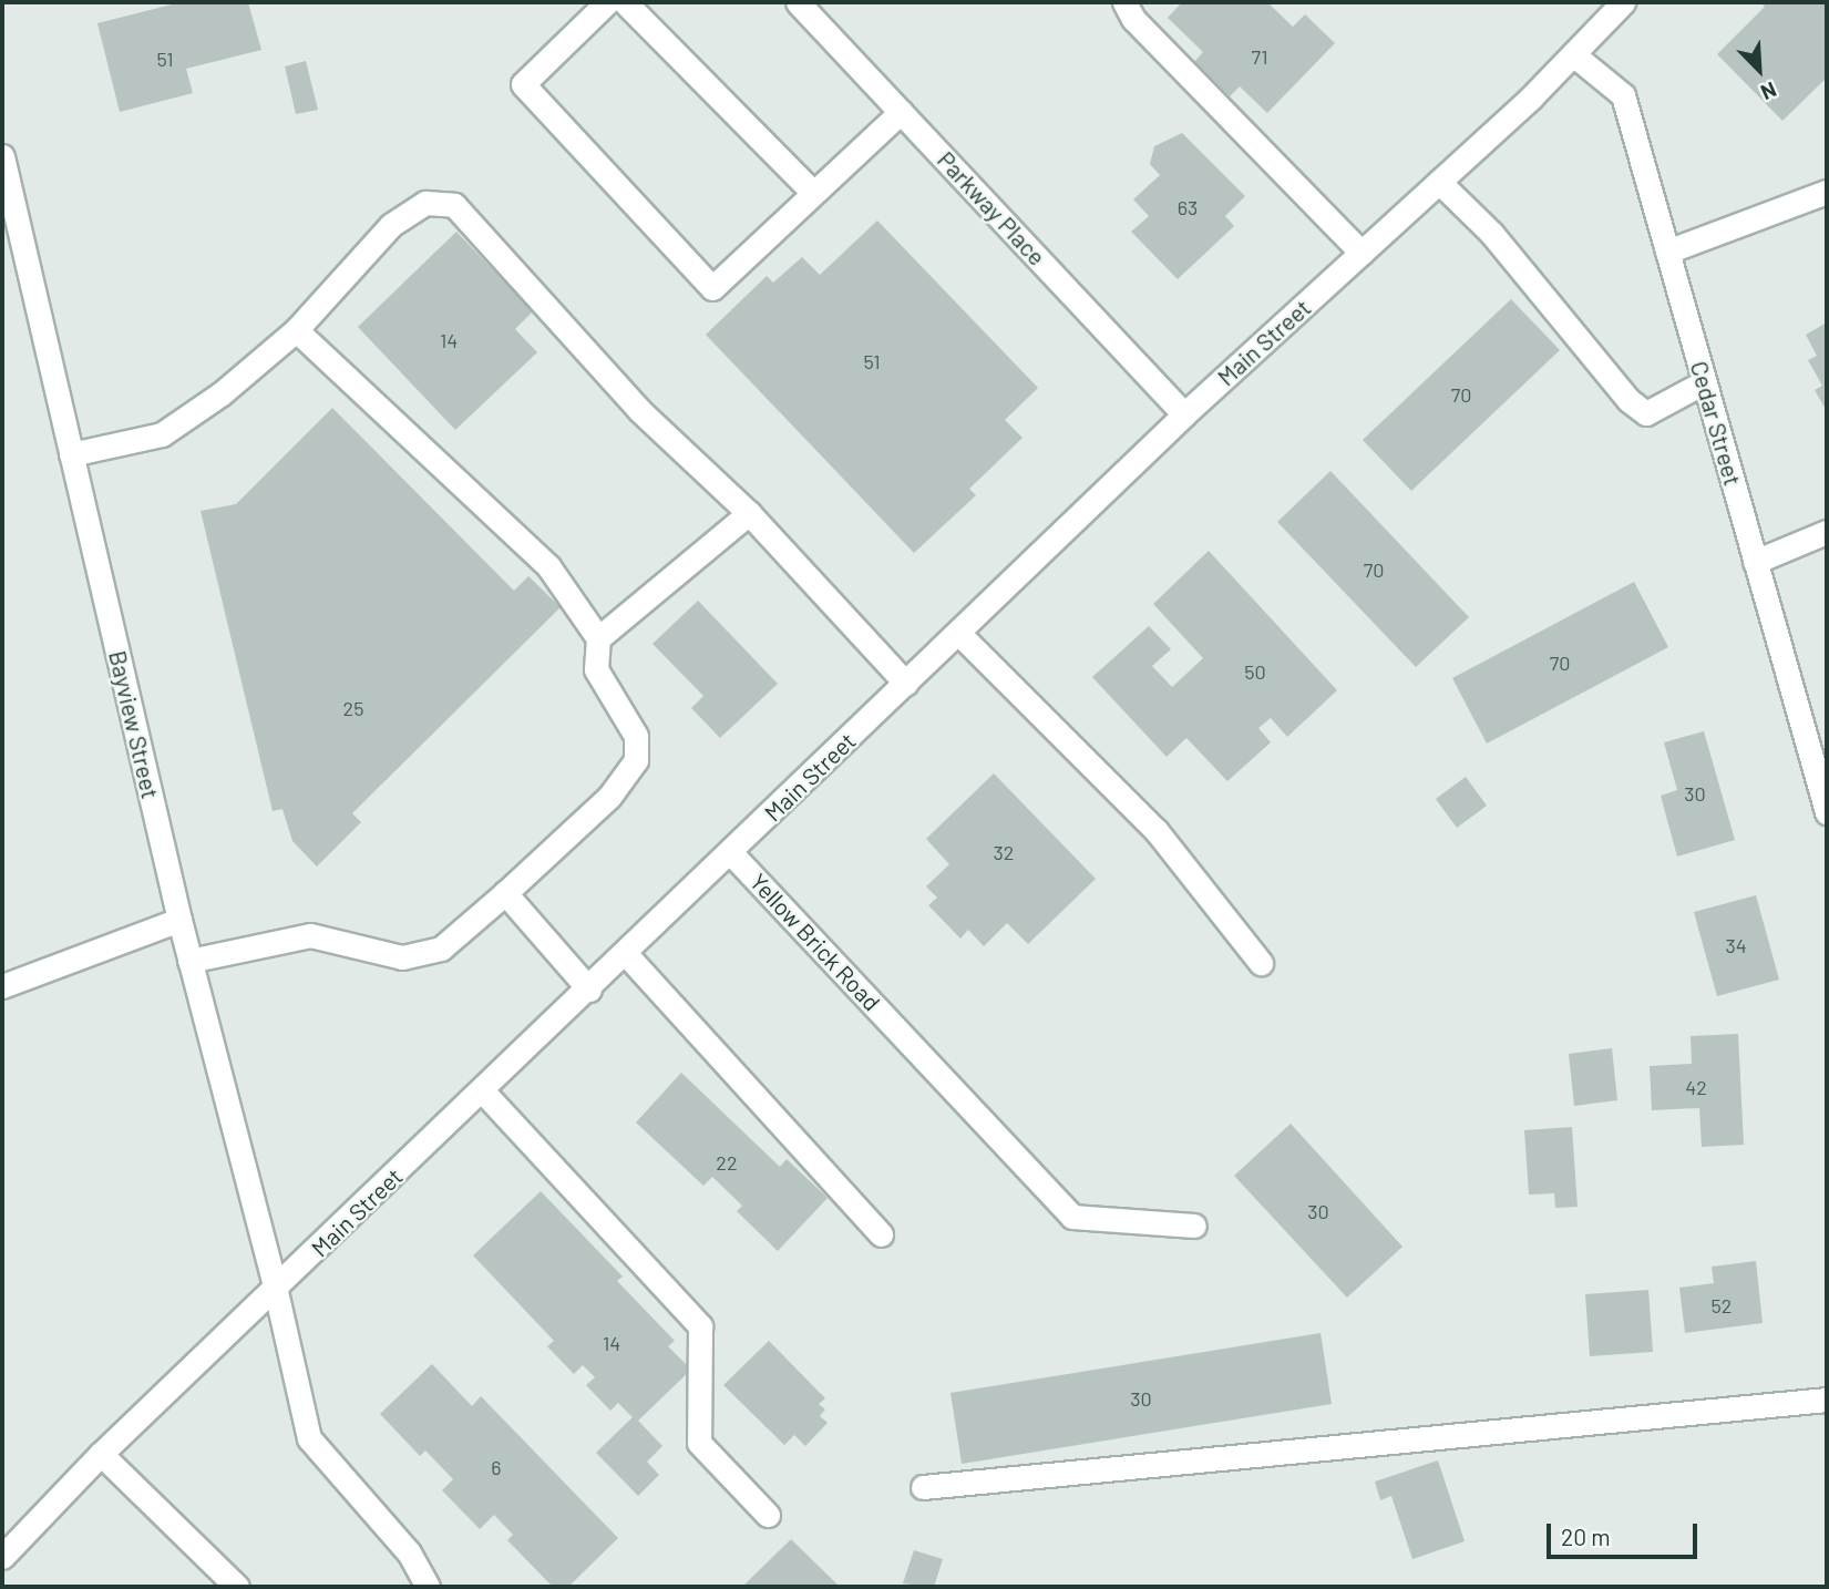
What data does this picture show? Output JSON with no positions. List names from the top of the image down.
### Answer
{
  "streets": {
    "street": [
      "Parkway Place",
      "Main Street",
      "Cedar Street",
      "Bayview Street",
      "Yellow Brick Road"
    ]
  },
  "crossings": [
    ["Parkway Place", "Main Street"],
    ["Main Street", "Cedar Street"],
    ["Main Street", "Bayview Street"],
    ["Main Street", "Yellow Brick Road"]
  ],
  "house_numbers": [
    "71",
    "51",
    "63",
    "14",
    "51",
    "70",
    "70",
    "70",
    "50",
    "25",
    "30",
    "32",
    "34",
    "42",
    "22",
    "30",
    "52",
    "14",
    "30",
    "6"
  ],
  "scale_bar": "20 m",
  "north": "bottom right"
}
